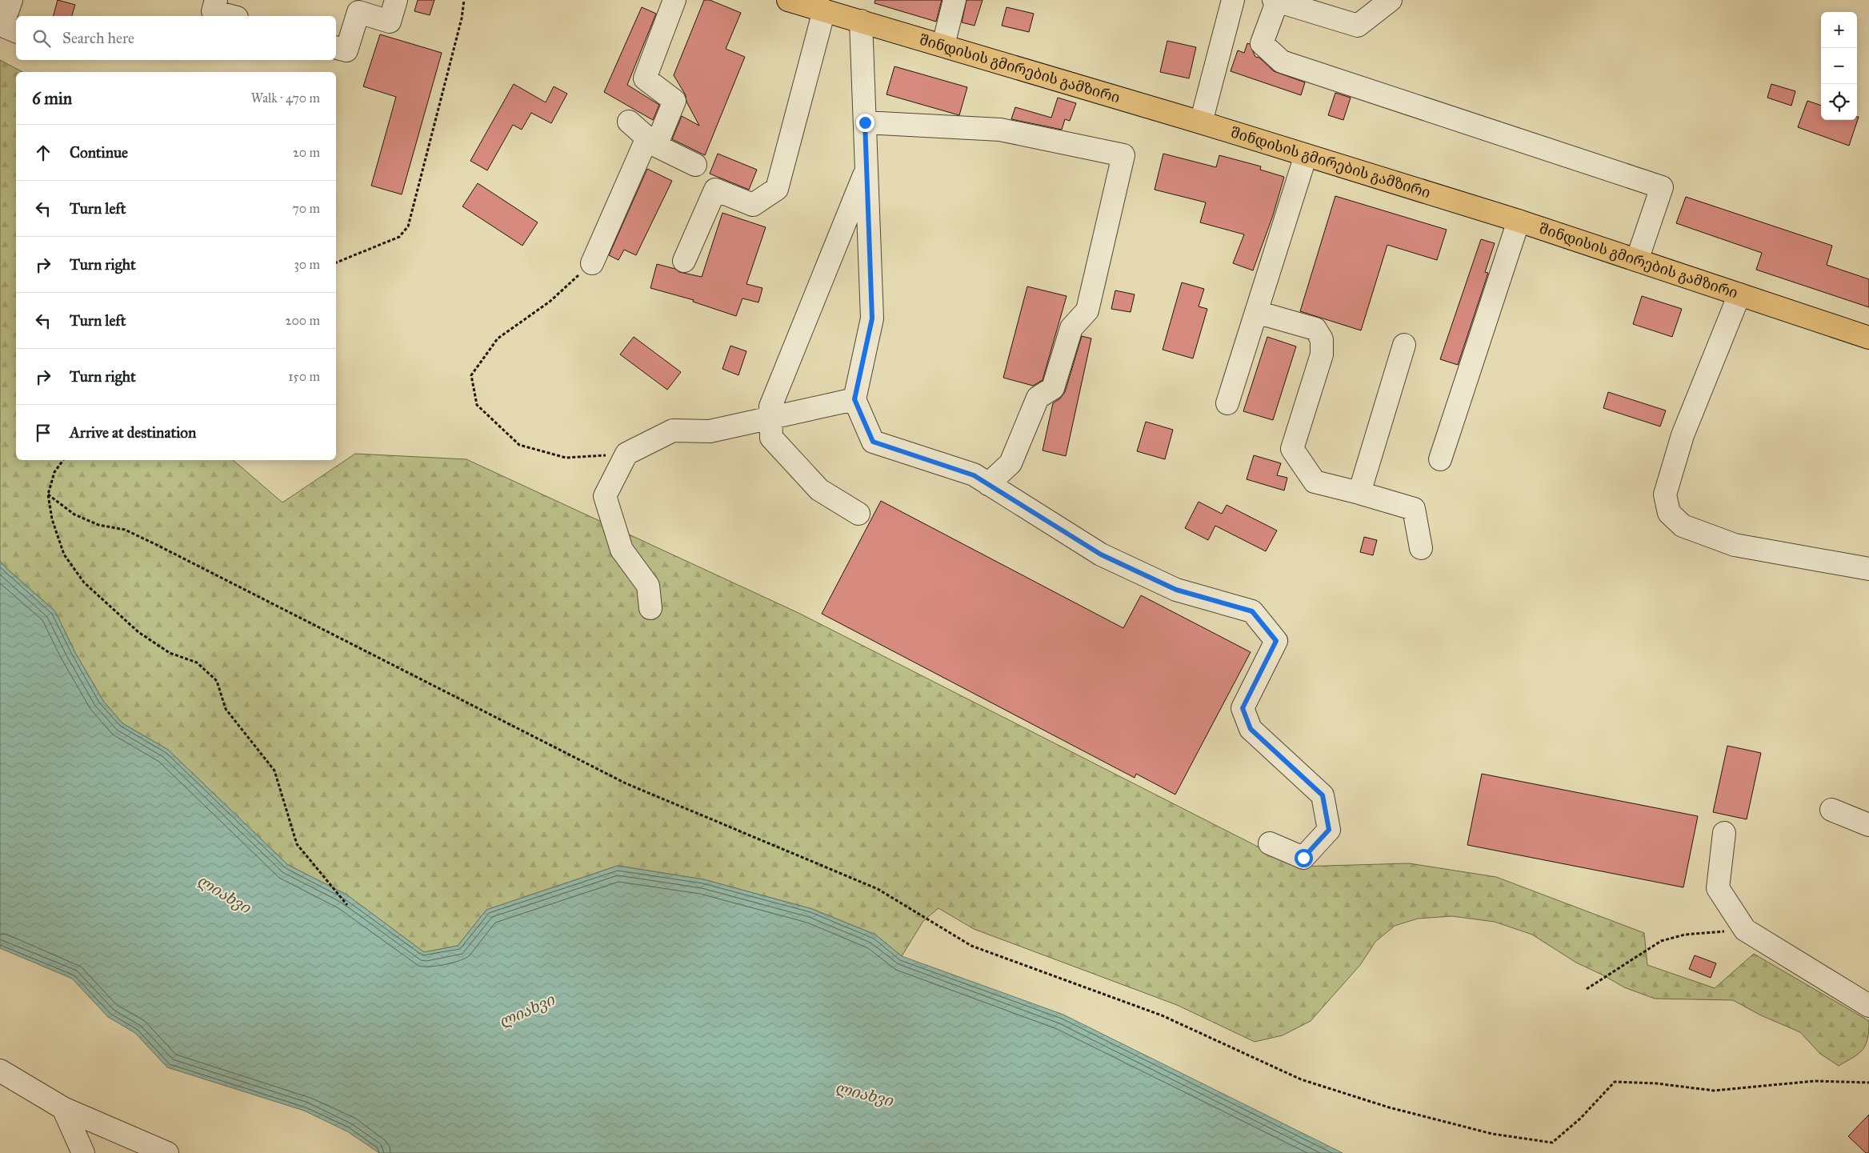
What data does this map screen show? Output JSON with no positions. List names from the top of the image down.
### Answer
{
  "streets": {
    "main road": ["შინდისის გმირების გამზირი"]
  },
  "water": ["ლიახვი"],
  "page": {
    "map_buttons": ["+", "−"],
    "search": "Search here",
    "heading": ["6 min", "Walk · 470 m"],
    "list": [
      ["Continue", "20 m"],
      ["Turn left", "70 m"],
      ["Turn right", "30 m"],
      ["Turn left", "200 m"],
      ["Turn right", "150 m"],
      "Arrive at destination"
    ]
  }
}
